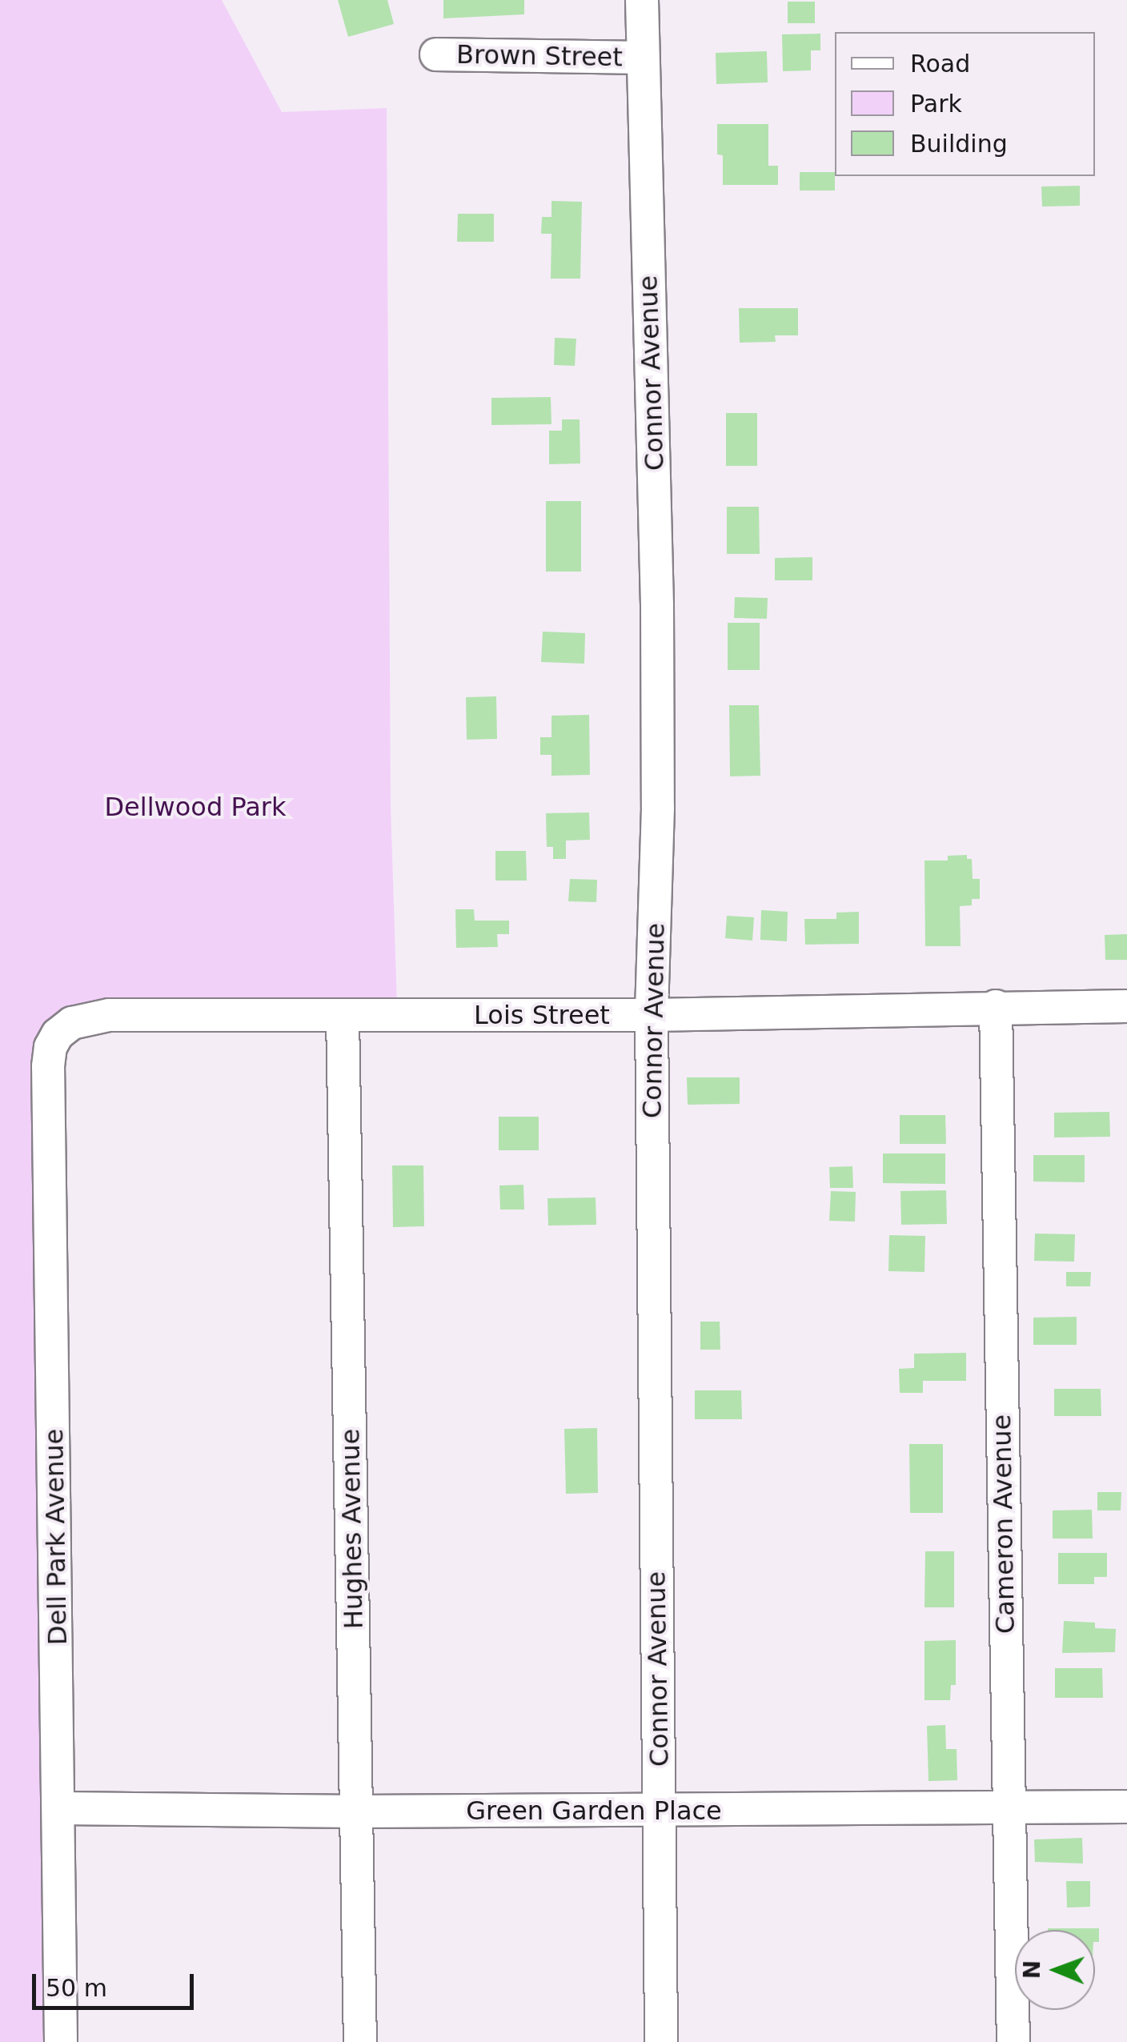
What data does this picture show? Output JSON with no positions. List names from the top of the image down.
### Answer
{
  "streets": {
    "street": [
      "Brown Street",
      "Connor Avenue",
      "Lois Street",
      "Cameron Avenue",
      "Hughes Avenue",
      "Dell Park Avenue",
      "Green Garden Place"
    ]
  },
  "crossings": [
    ["Brown Street", "Connor Avenue"],
    ["Connor Avenue", "Lois Street"],
    ["Connor Avenue", "Green Garden Place"],
    ["Lois Street", "Cameron Avenue"],
    ["Lois Street", "Hughes Avenue"],
    ["Lois Street", "Dell Park Avenue"],
    ["Cameron Avenue", "Green Garden Place"],
    ["Hughes Avenue", "Green Garden Place"],
    ["Dell Park Avenue", "Green Garden Place"]
  ],
  "parks": ["Dellwood Park"],
  "legend": ["Road", "Park", "Building"],
  "scale_bar": "50 m",
  "north": "left"
}
